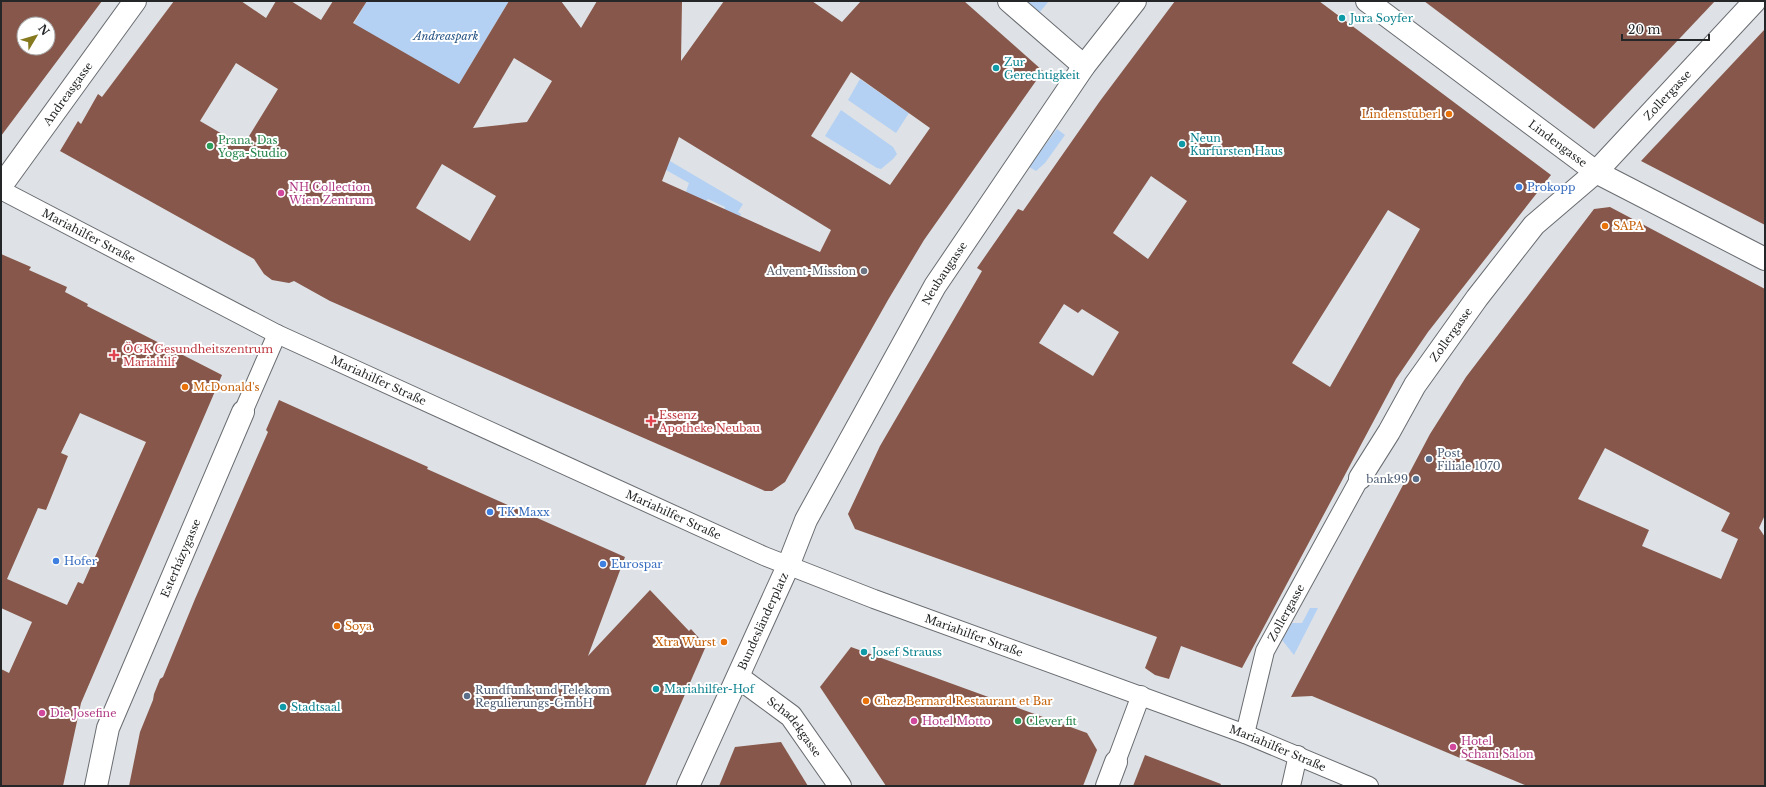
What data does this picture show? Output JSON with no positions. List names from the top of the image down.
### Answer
{
  "streets": {
    "street": [
      "Andreasgasse",
      "Zollergasse",
      "Lindengasse",
      "Mariahilfer Straße",
      "Neubaugasse",
      "Esterházygasse",
      "Bundesländerplatz",
      "Schadekgasse"
    ]
  },
  "crossings": [
    ["Zollergasse", "Lindengasse"],
    ["Zollergasse", "Mariahilfer Straße"],
    ["Mariahilfer Straße", "Neubaugasse"],
    ["Mariahilfer Straße", "Esterházygasse"],
    ["Mariahilfer Straße", "Bundesländerplatz"],
    ["Neubaugasse", "Bundesländerplatz"],
    ["Bundesländerplatz", "Schadekgasse"]
  ],
  "parks": ["Andreaspark"],
  "places": {
    "other": [
      "Jura Soyfer",
      "Zur Gerechtigkeit",
      "Lindenstüberl",
      "Neun Kurfürsten Haus",
      "Prana. Das Yoga-Studio",
      "Prokopp",
      "NH Collection Wien Zentrum",
      "SAPA",
      "Advent-Mission",
      "McDonald's",
      "Post Filiale 1070",
      "bank99",
      "TK Maxx",
      "Hofer",
      "Eurospar",
      "Soya",
      "Xtra Wurst",
      "Josef Strauss",
      "Mariahilfer-Hof",
      "Rundfunk und Telekom Regulierungs-GmbH",
      "Chez Bernard Restaurant et Bar",
      "Stadtsaal",
      "Die Josefine",
      "Hotel Motto",
      "Clever fit",
      "Hotel Schani Salon"
    ],
    "health": ["ÖGK Gesundheitszentrum Mariahilf", "Essenz Apotheke Neubau"]
  },
  "scale_bar": "20 m",
  "north": "top right"
}
